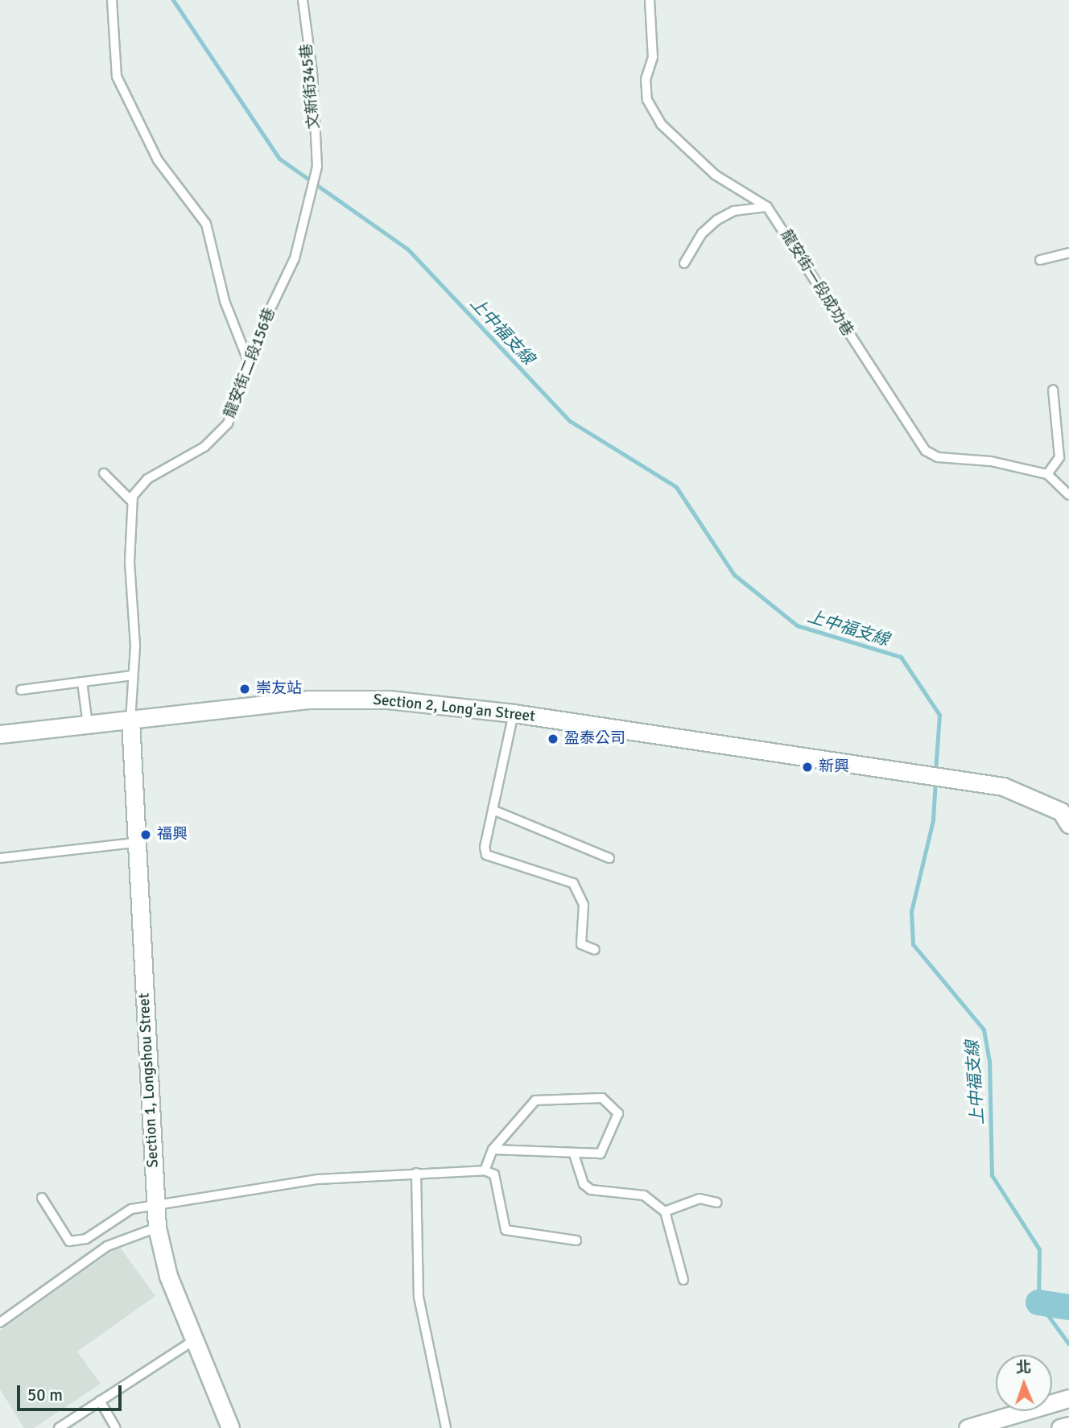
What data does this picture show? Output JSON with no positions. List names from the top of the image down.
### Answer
{
  "streets": {
    "street": ["Section 2, Long'an Street", "Section 1, Longshou Street"],
    "lane": ["文新街345巷", "龍安街一段成功巷", "龍安街二段156巷"]
  },
  "crossings": [
    ["文新街345巷", "龍安街二段156巷"],
    ["Section 2, Long'an Street", "Section 1, Longshou Street"]
  ],
  "water": ["上中福支線"],
  "places": [
    "崇友站",
    "盈泰公司",
    "新興",
    "福興"
  ],
  "scale_bar": "50 m",
  "north": "top"
}
